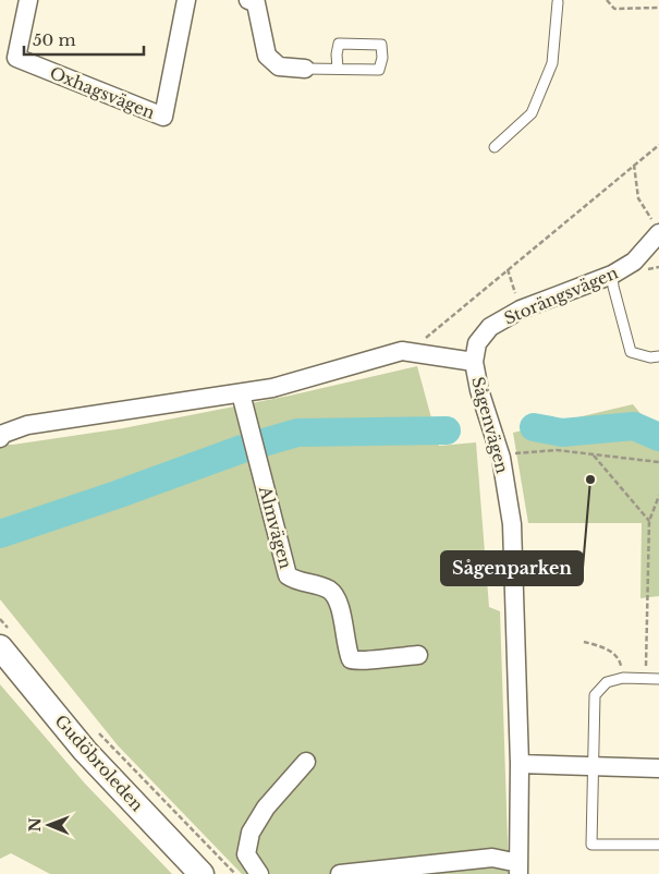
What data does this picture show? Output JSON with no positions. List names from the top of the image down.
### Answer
{
  "streets": {
    "main road": ["Gudöbroleden"],
    "street": [
      "Oxhagsvägen",
      "Storängsvägen",
      "Sågenvägen",
      "Almvägen"
    ]
  },
  "crossings": [
    ["Storängsvägen", "Sågenvägen"],
    ["Sågenvägen", "Almvägen"]
  ],
  "places": ["Sågenparken"],
  "scale_bar": "50 m",
  "north": "left"
}
